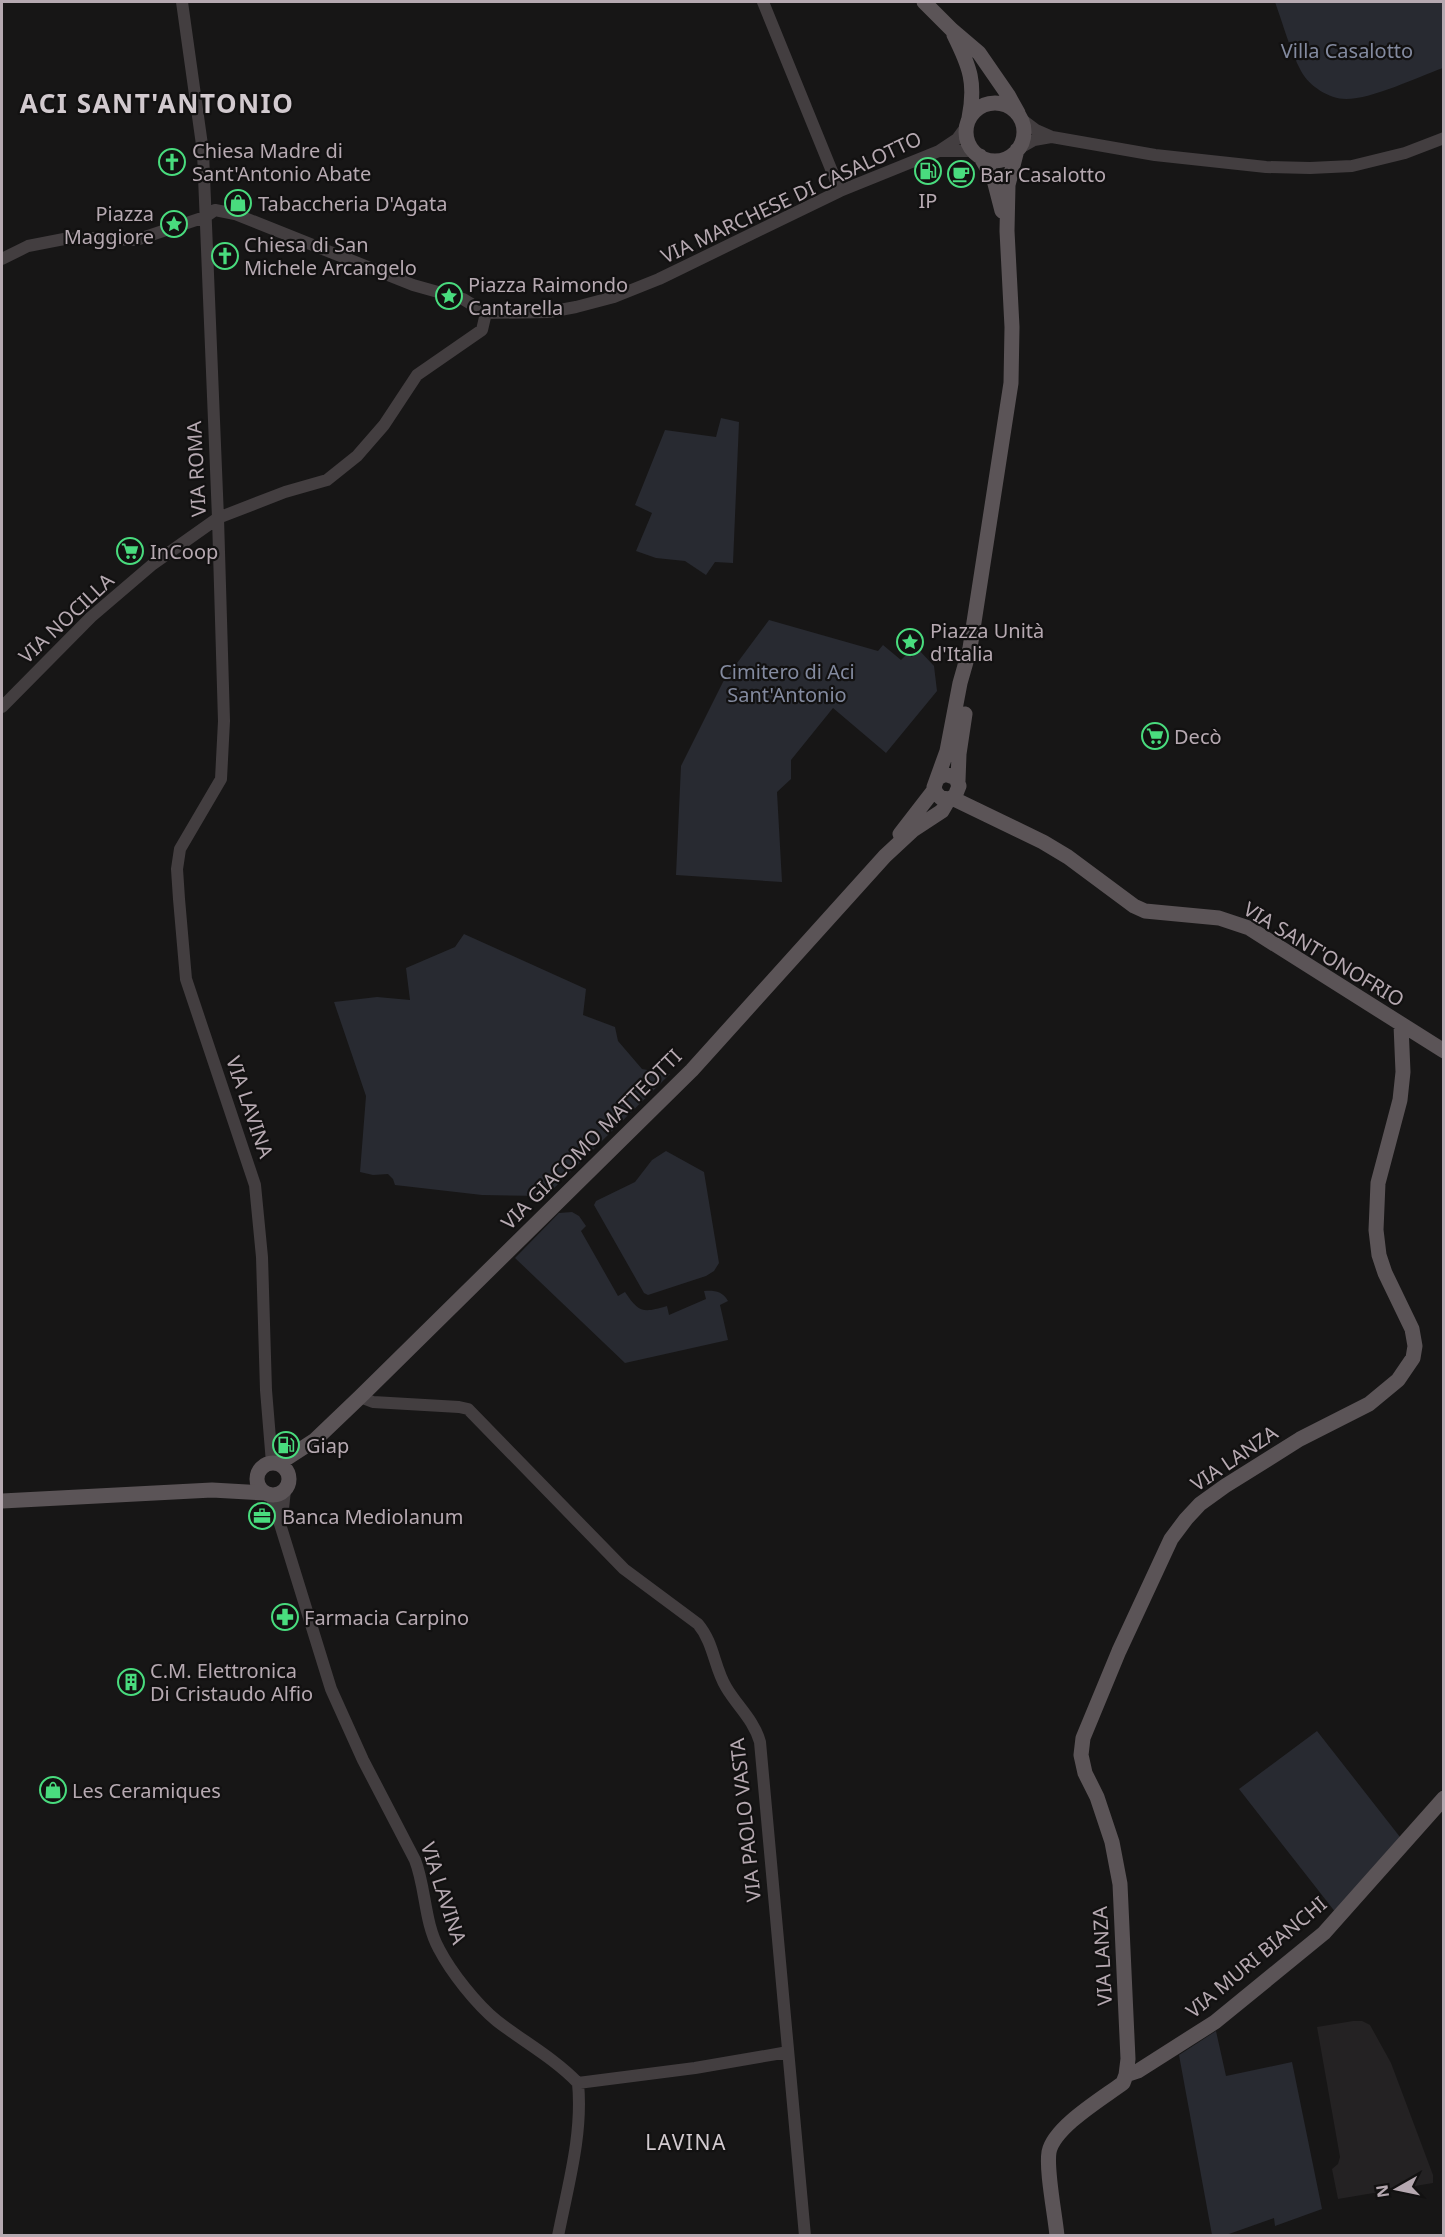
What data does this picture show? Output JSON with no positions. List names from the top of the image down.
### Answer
{
  "streets": {
    "main road": [
      "VIA SANT'ONOFRIO",
      "VIA GIACOMO MATTEOTTI",
      "VIA LANZA",
      "VIA MURI BIANCHI"
    ],
    "street": [
      "VIA MARCHESE DI CASALOTTO",
      "VIA ROMA",
      "VIA NOCILLA",
      "VIA LAVINA",
      "VIA PAOLO VASTA"
    ]
  },
  "crossings": [
    ["VIA MARCHESE DI CASALOTTO", "VIA NOCILLA"],
    ["VIA ROMA", "VIA NOCILLA"],
    ["VIA ROMA", "VIA LAVINA"],
    ["VIA SANT'ONOFRIO", "VIA LANZA"],
    ["VIA GIACOMO MATTEOTTI", "VIA PAOLO VASTA"],
    ["VIA LANZA", "VIA MURI BIANCHI"]
  ],
  "districts": ["ACI SANT'ANTONIO", "LAVINA"],
  "parks": ["Villa Casalotto", "Cimitero di Aci Sant'Antonio"],
  "places": {
    "church": ["Chiesa Madre di Sant'Antonio Abate", "Chiesa di San Michele Arcangelo"],
    "fuel station": ["IP", "Giap"],
    "cafe": ["Bar Casalotto"],
    "shop": ["Tabaccheria D'Agata", "Les Ceramiques"],
    "place": ["Piazza Maggiore", "Piazza Raimondo Cantarella", "Piazza Unità d'Italia"],
    "supermarket": ["InCoop", "Decò"],
    "office": ["Banca Mediolanum"],
    "pharmacy": ["Farmacia Carpino"],
    "building": ["C.M. Elettronica Di Cristaudo Alfio"]
  },
  "north": "left"
}
